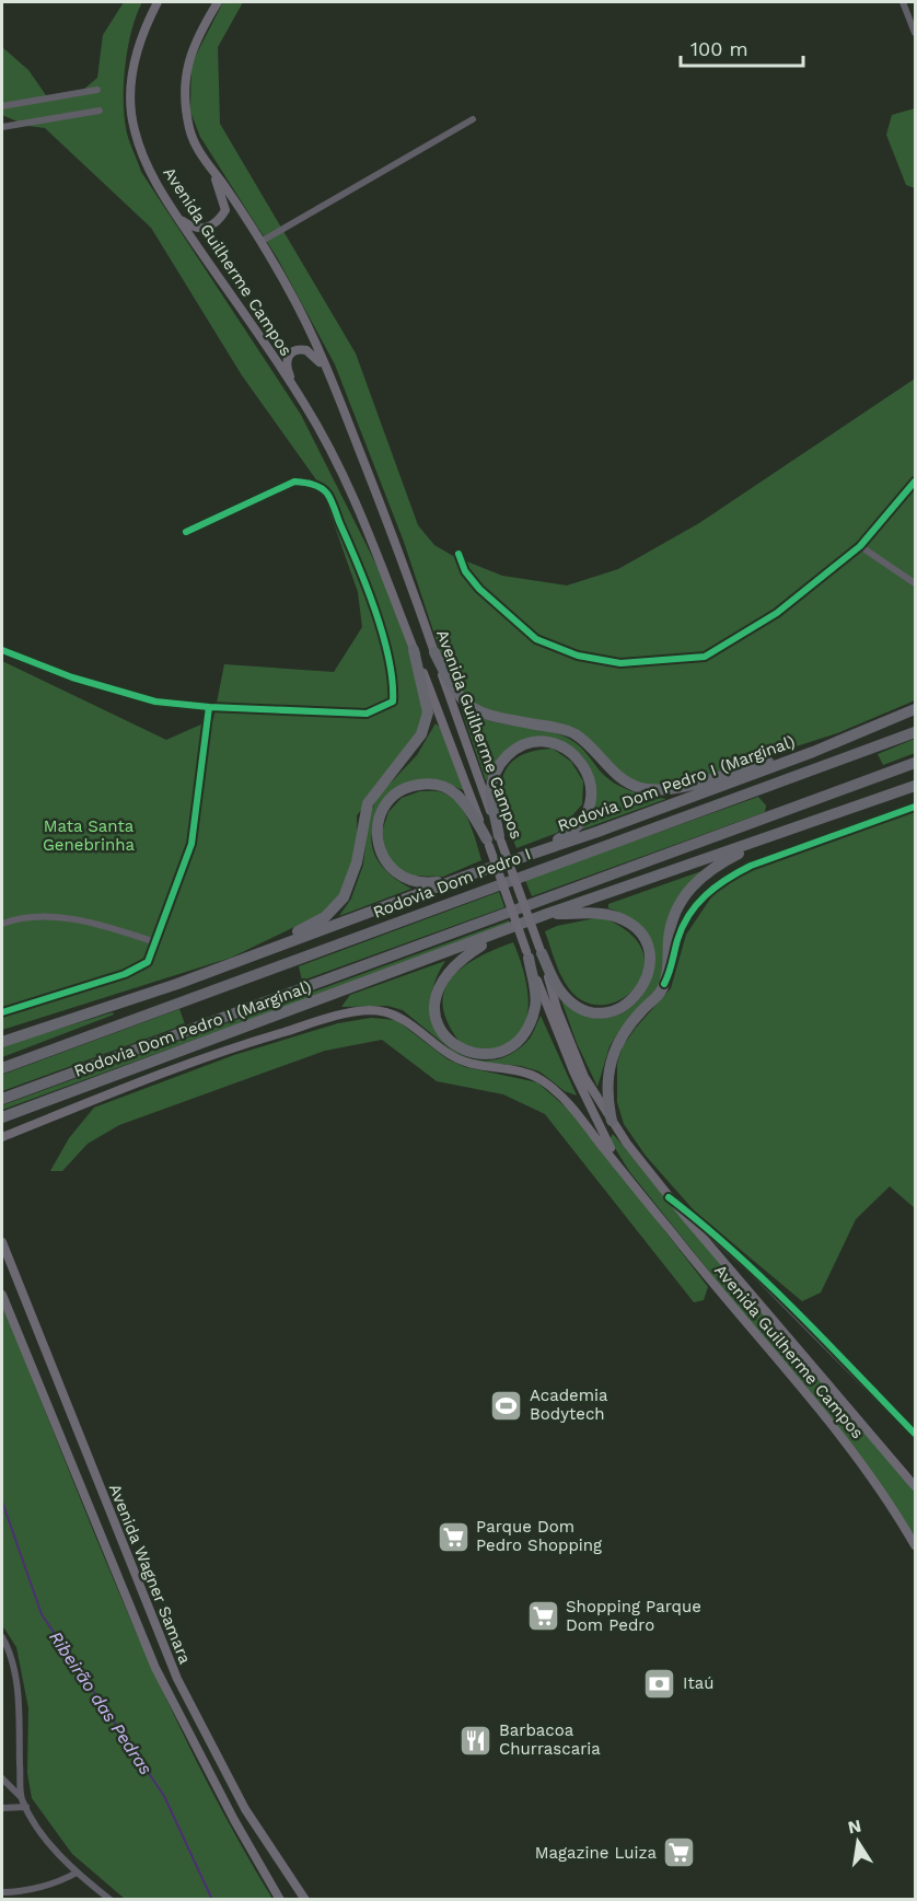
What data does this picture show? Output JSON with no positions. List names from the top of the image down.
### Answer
{
  "streets": {
    "highway": ["Rodovia Dom Pedro I (Marginal)", "Rodovia Dom Pedro I"],
    "main road": ["Avenida Guilherme Campos", "Avenida Wagner Samara"]
  },
  "water": ["Ribeirão das Pedras"],
  "parks": ["Mata Santa Genebrinha"],
  "places": {
    "sports": ["Academia Bodytech"],
    "supermarket": ["Parque Dom Pedro Shopping", "Shopping Parque Dom Pedro", "Magazine Luiza"],
    "bank": ["Itaú"],
    "restaurant": ["Barbacoa Churrascaria"]
  },
  "scale_bar": "100 m",
  "north": "top"
}
